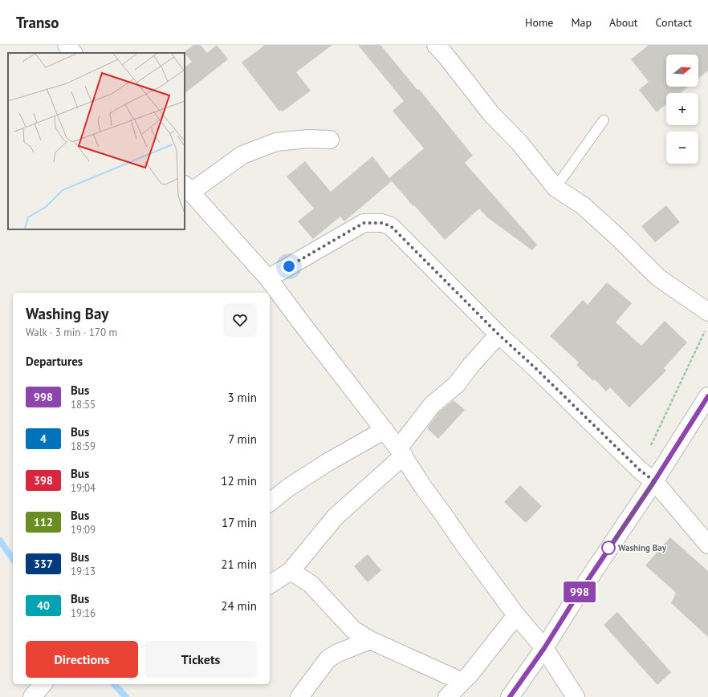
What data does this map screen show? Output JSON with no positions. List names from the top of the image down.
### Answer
{
  "places": ["Washing Bay"],
  "lines": ["bus line 998"],
  "north": "right",
  "page": {
    "header": "Transo",
    "nav": [
      "Home",
      "Map",
      "About",
      "Contact"
    ],
    "on_map": "998",
    "map_buttons": ["+", "−"],
    "heading": [
      ["Washing Bay", "Walk · 3 min · 170 m"],
      "Departures"
    ],
    "list": [
      {
        "mark": "998",
        "name": "Bus",
        "note": "18:55",
        "value": "3 min"
      },
      {
        "mark": "4",
        "name": "Bus",
        "note": "18:59",
        "value": "7 min"
      },
      {
        "mark": "398",
        "name": "Bus",
        "note": "19:04",
        "value": "12 min"
      },
      {
        "mark": "112",
        "name": "Bus",
        "note": "19:09",
        "value": "17 min"
      },
      {
        "mark": "337",
        "name": "Bus",
        "note": "19:13",
        "value": "21 min"
      },
      {
        "mark": "40",
        "name": "Bus",
        "note": "19:16",
        "value": "24 min"
      }
    ],
    "buttons": ["Directions", "Tickets"]
  }
}
